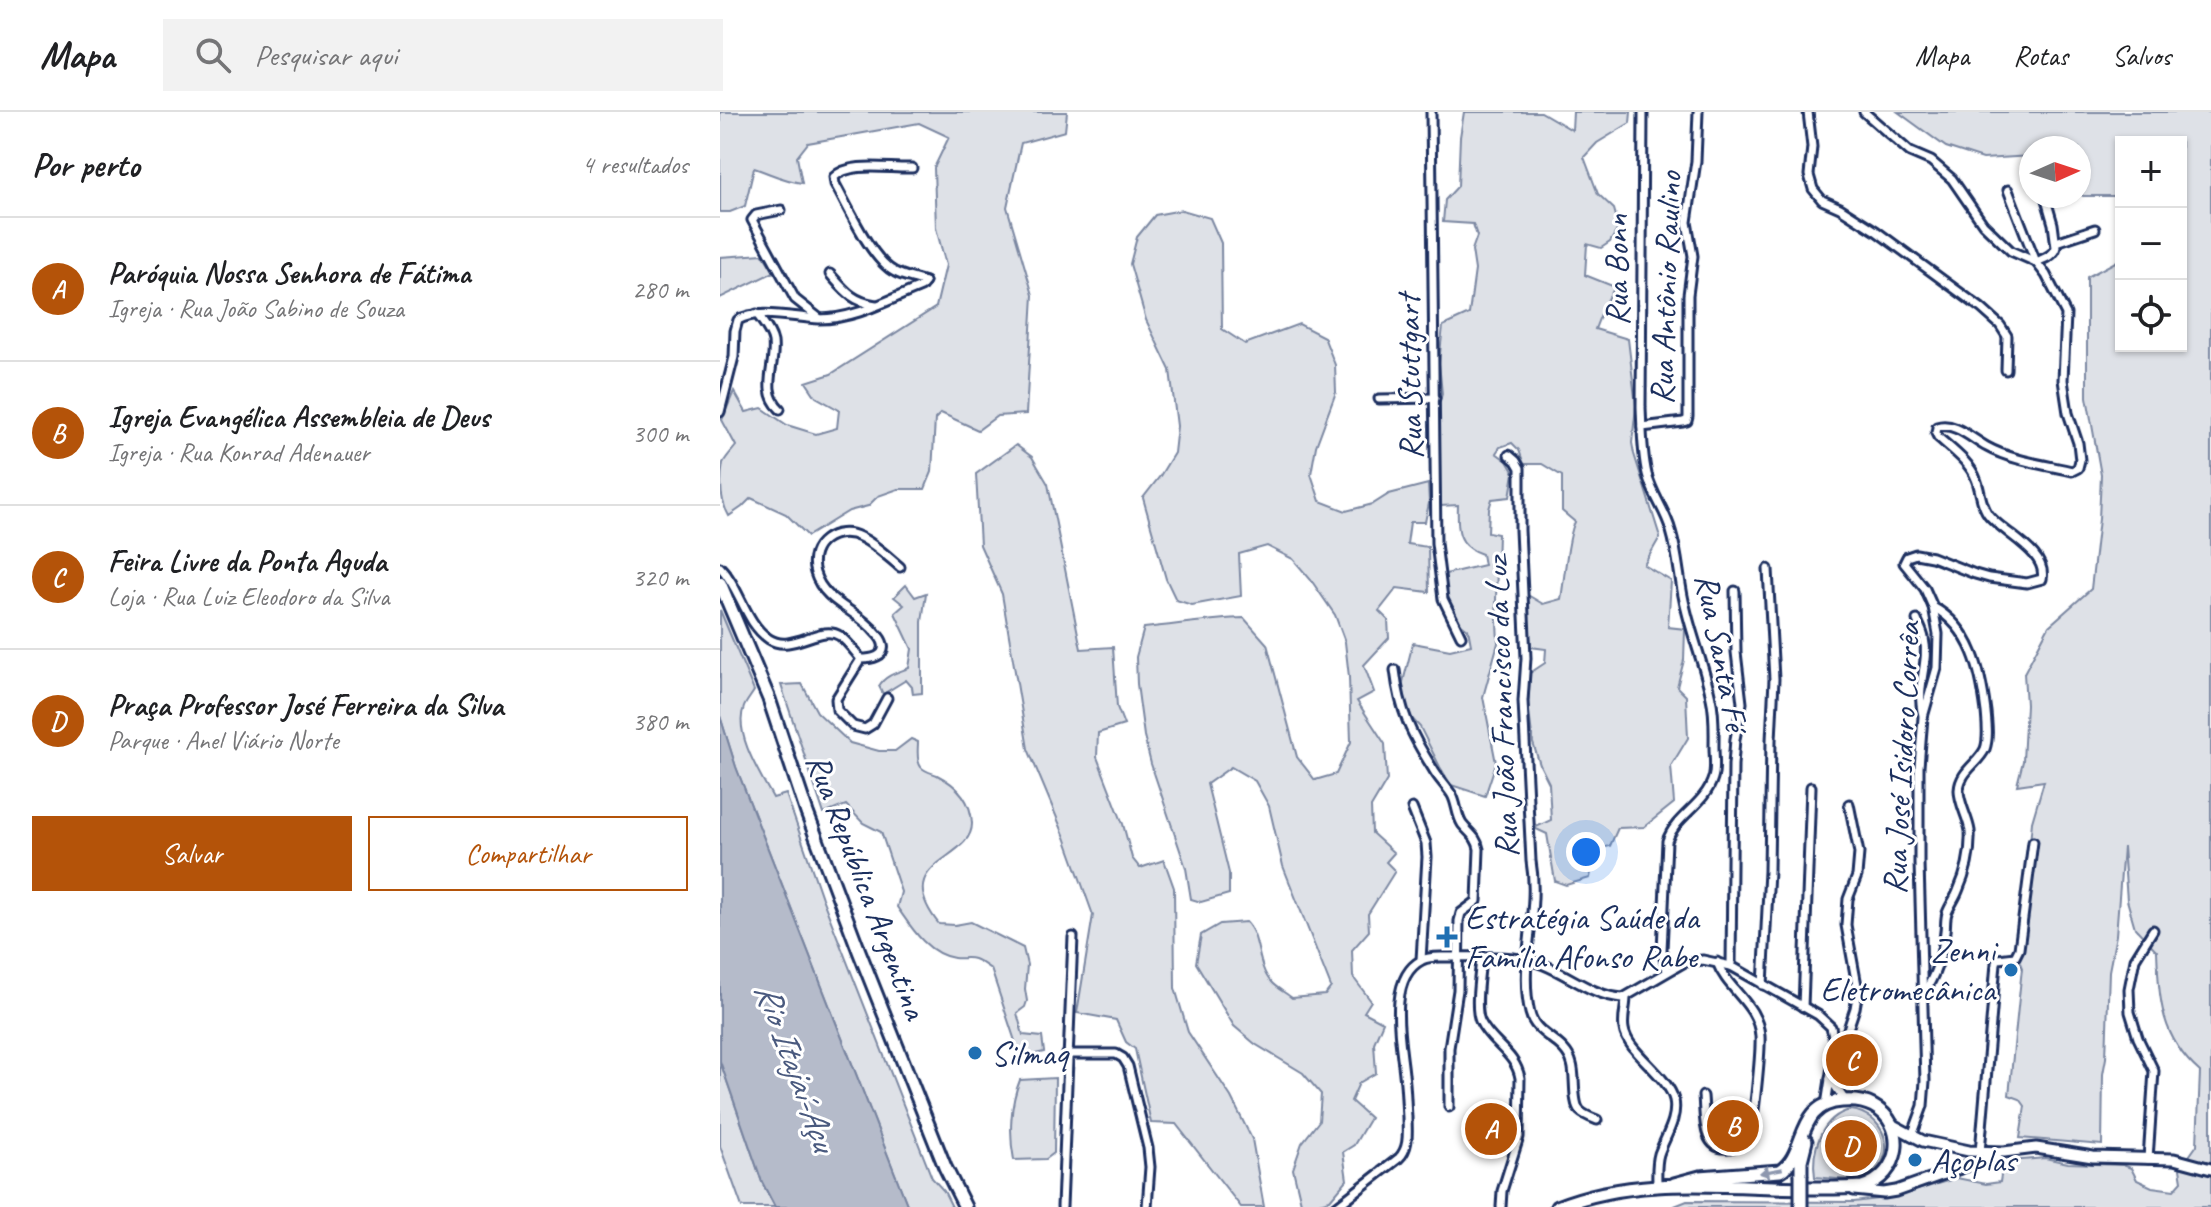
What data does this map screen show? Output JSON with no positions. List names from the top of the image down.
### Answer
{
  "streets": {
    "main road": ["Rua República Argentina"],
    "street": [
      "Rua Bonn",
      "Rua Antônio Raulino",
      "Rua Stuttgart",
      "Rua Santa Fé",
      "Rua João Francisco da Luz",
      "Rua José Isidoro Corrêa"
    ]
  },
  "crossings": [
    ["Rua Bonn", "Rua Antônio Raulino"],
    ["Rua Bonn", "Rua Santa Fé"],
    ["Rua Antônio Raulino", "Rua Santa Fé"]
  ],
  "water": ["Rio Itajaí-Açu"],
  "places": {
    "health": ["Estratégia Saúde da Família Afonso Rabe"],
    "other": ["Zenni Eletromecânica", "Silmaq", "Açoplas"]
  },
  "north": "right",
  "page": {
    "header": "Mapa",
    "search": "Pesquisar aqui",
    "nav": ["Mapa", "Rotas", "Salvos"],
    "heading": ["Por perto", "4 resultados"],
    "map_buttons": ["+", "−"],
    "list": [
      {
        "mark": "A",
        "name": "Paróquia Nossa Senhora de Fátima",
        "note": "Igreja · Rua João Sabino de Souza",
        "value": "280 m"
      },
      {
        "mark": "B",
        "name": "Igreja Evangélica Assembleia de Deus",
        "note": "Igreja · Rua Konrad Adenauer",
        "value": "300 m"
      },
      {
        "mark": "C",
        "name": "Feira Livre da Ponta Aguda",
        "note": "Loja · Rua Luiz Eleodoro da Silva",
        "value": "320 m"
      },
      {
        "mark": "D",
        "name": "Praça Professor José Ferreira da Silva",
        "note": "Parque · Anel Viário Norte",
        "value": "380 m"
      }
    ],
    "buttons": ["Salvar", "Compartilhar"],
    "pins": [
      "C",
      "B",
      "A",
      "D"
    ]
  }
}
